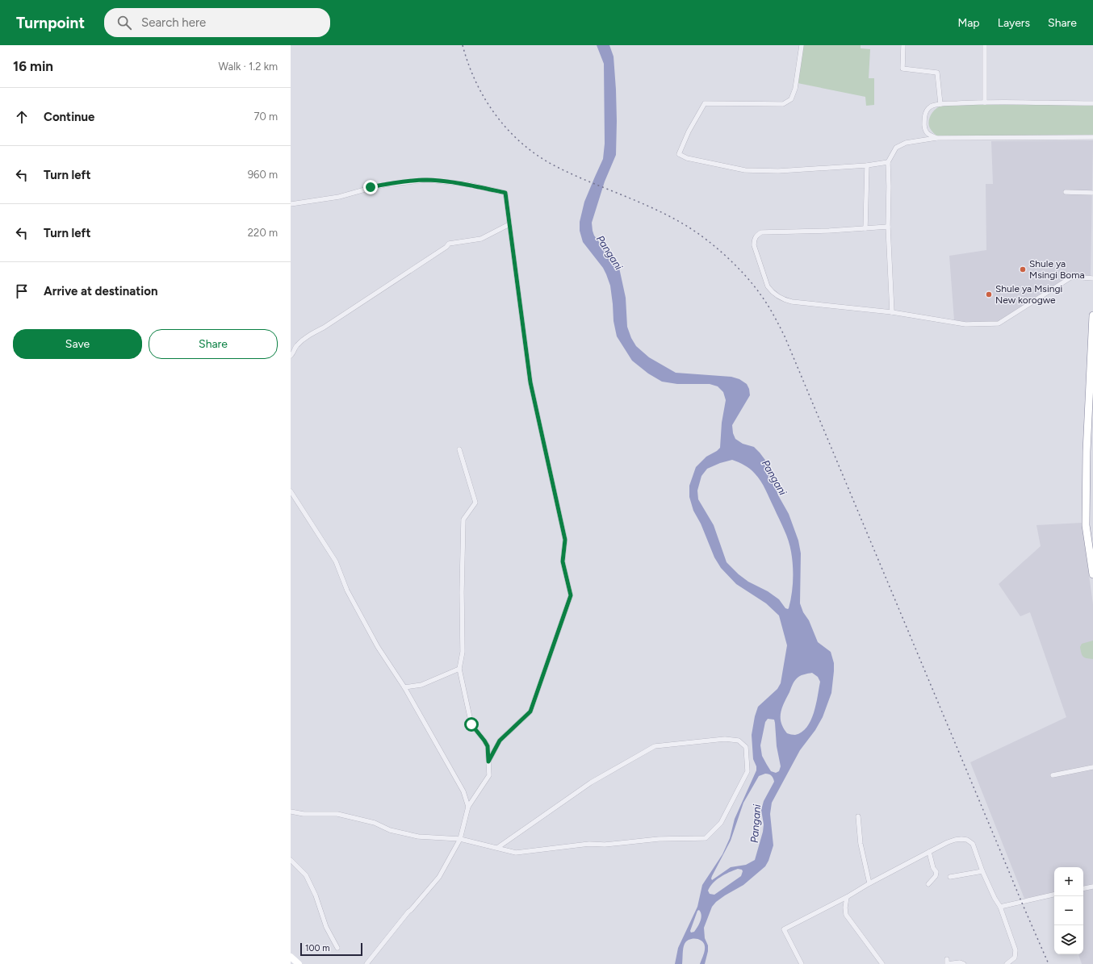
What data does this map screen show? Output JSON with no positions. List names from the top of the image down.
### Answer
{
  "water": ["Pangani"],
  "places": ["Shule ya Msingi Boma", "Shule ya Msingi New korogwe"],
  "scale_bar": "100 m",
  "page": {
    "header": "Turnpoint",
    "search": "Search here",
    "nav": ["Map", "Layers", "Share"],
    "heading": ["16 min", "Walk · 1.2 km"],
    "list": [
      ["Continue", "70 m"],
      ["Turn left", "960 m"],
      ["Turn left", "220 m"],
      "Arrive at destination"
    ],
    "buttons": ["Save", "Share"],
    "map_buttons": ["+", "−"],
    "scale": "100 m"
  }
}
